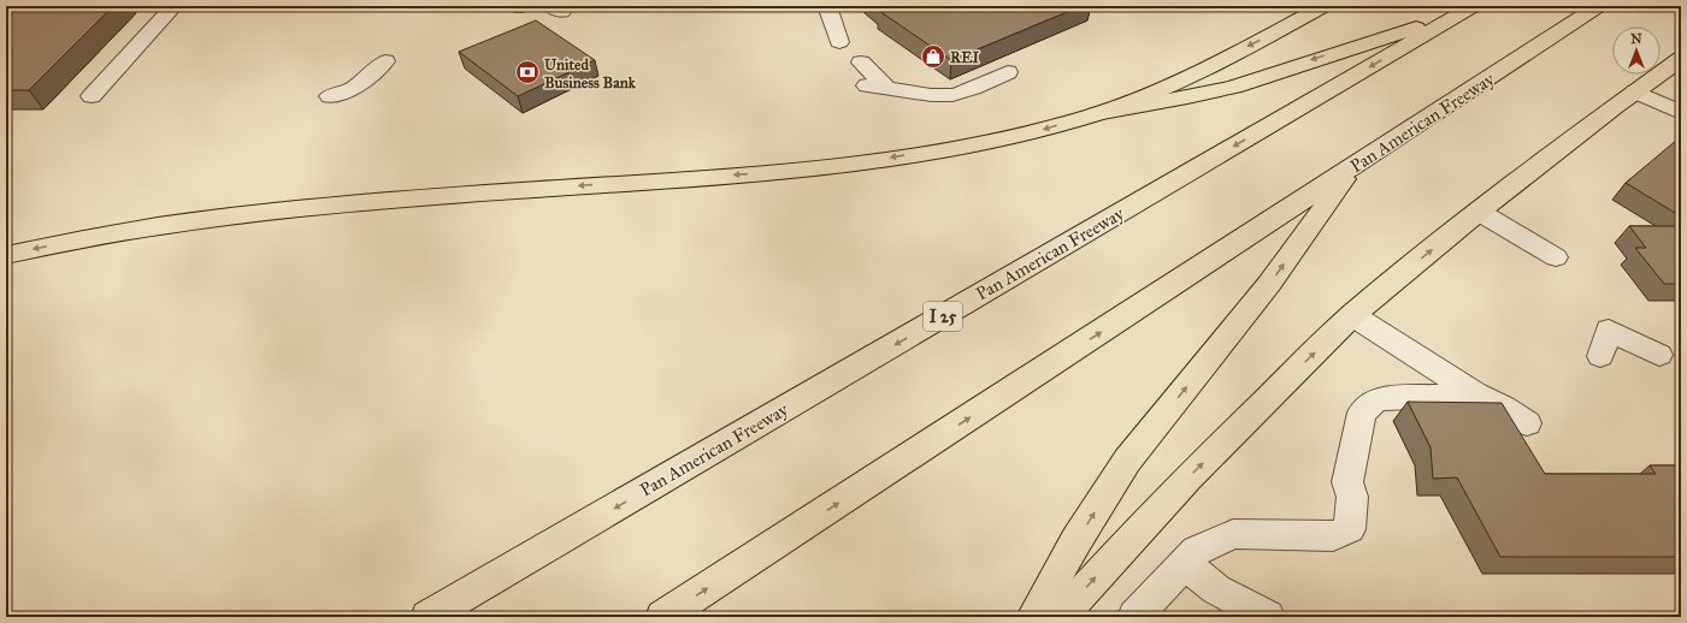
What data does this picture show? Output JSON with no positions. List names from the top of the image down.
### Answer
{
  "streets": {
    "main road": ["Pan American Freeway", "I 25"]
  },
  "places": {
    "shop": ["REI"],
    "bank": ["United Business Bank"]
  },
  "north": "top"
}
